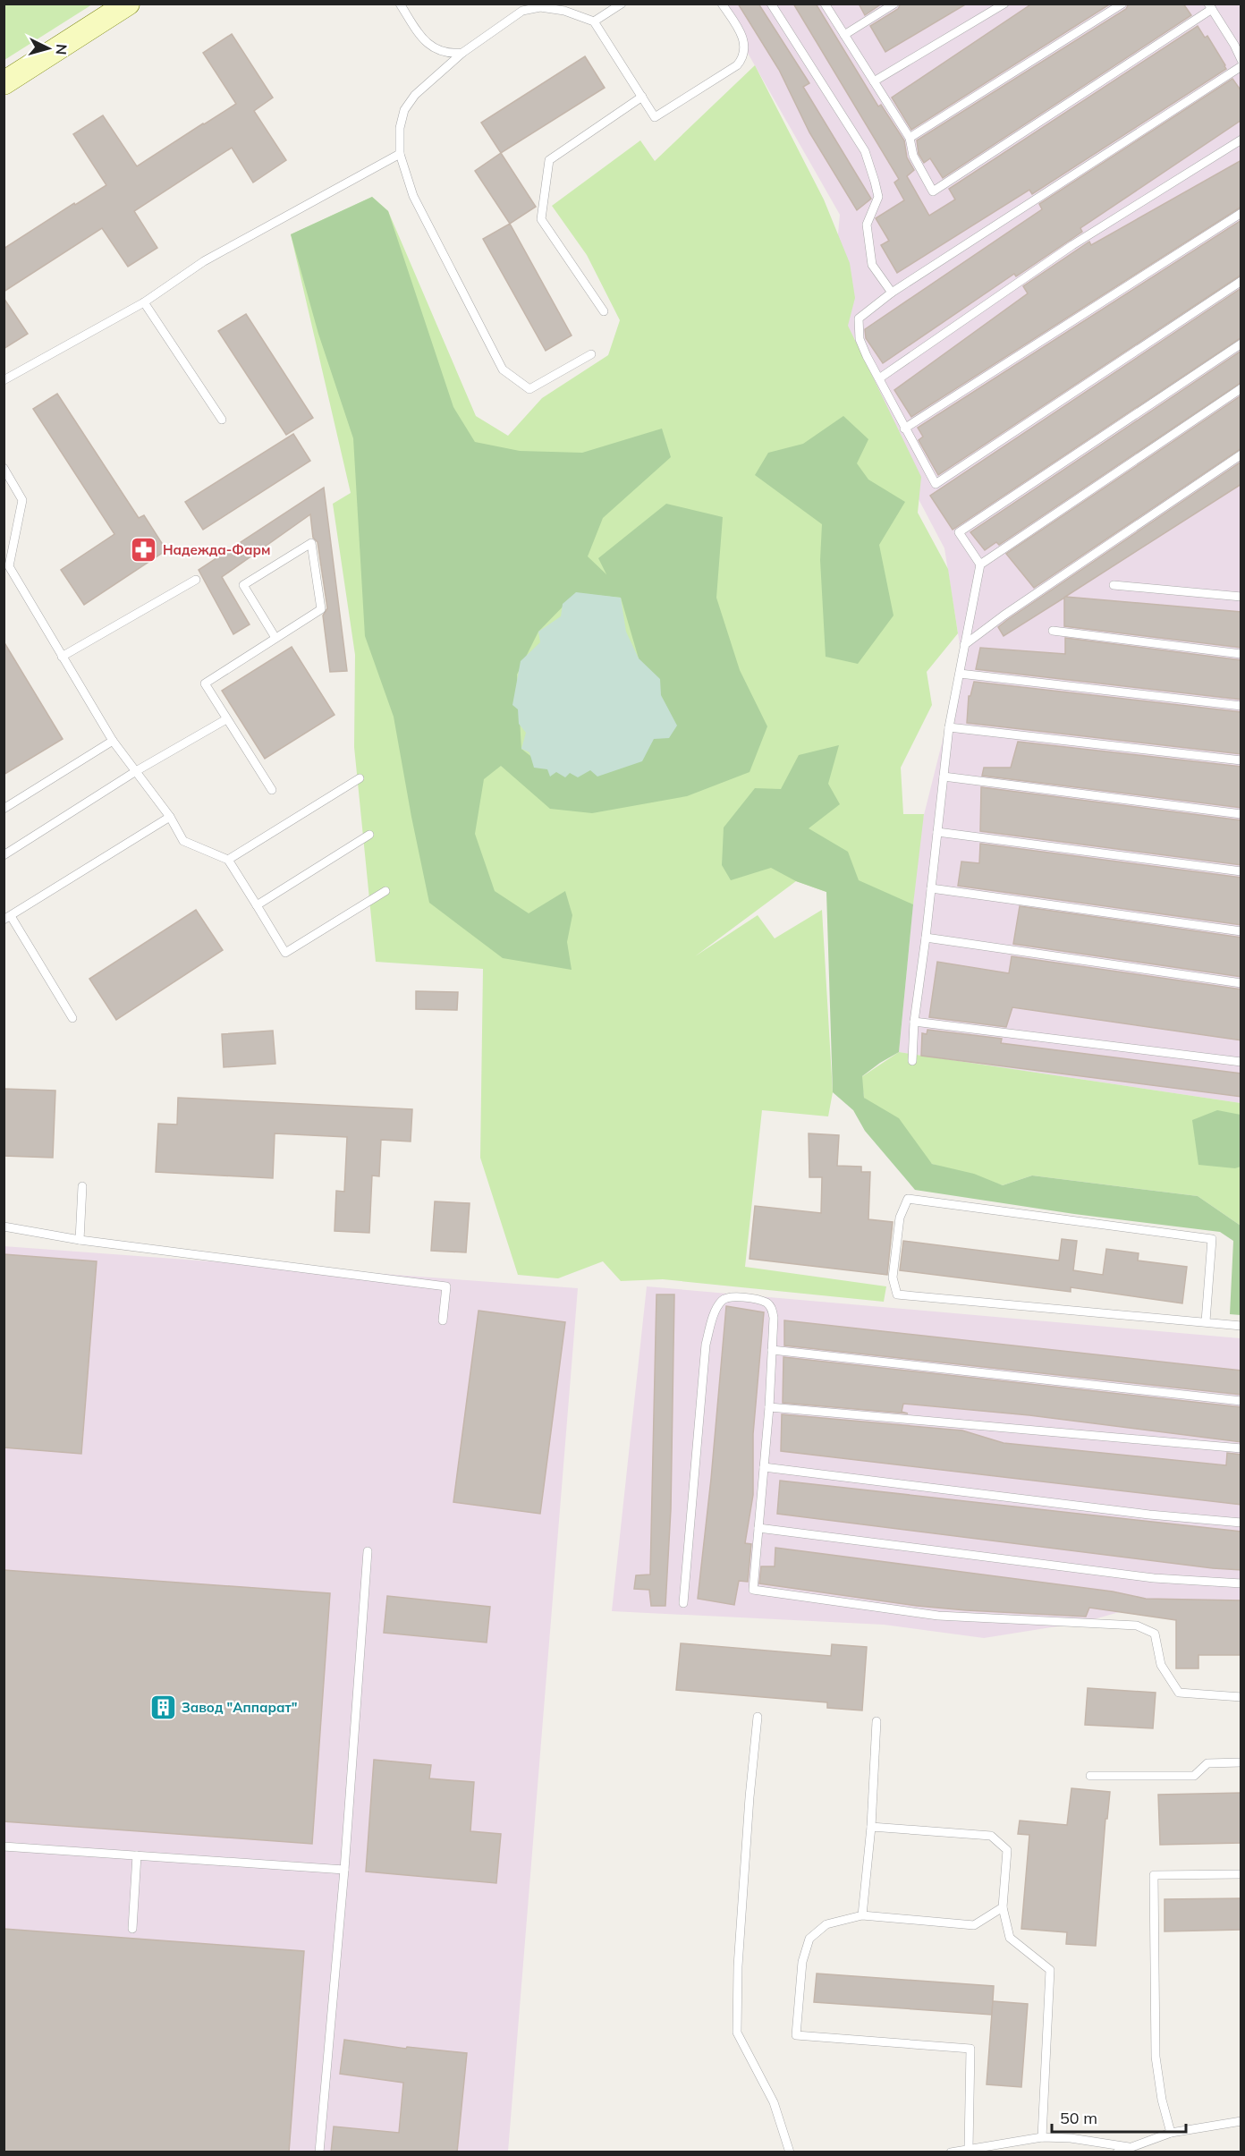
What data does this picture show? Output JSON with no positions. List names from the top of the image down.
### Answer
{
  "places": {
    "pharmacy": ["Надежда-Фарм"],
    "building": ["Завод \"Аппарат\""]
  },
  "scale_bar": "50 m",
  "north": "right"
}
